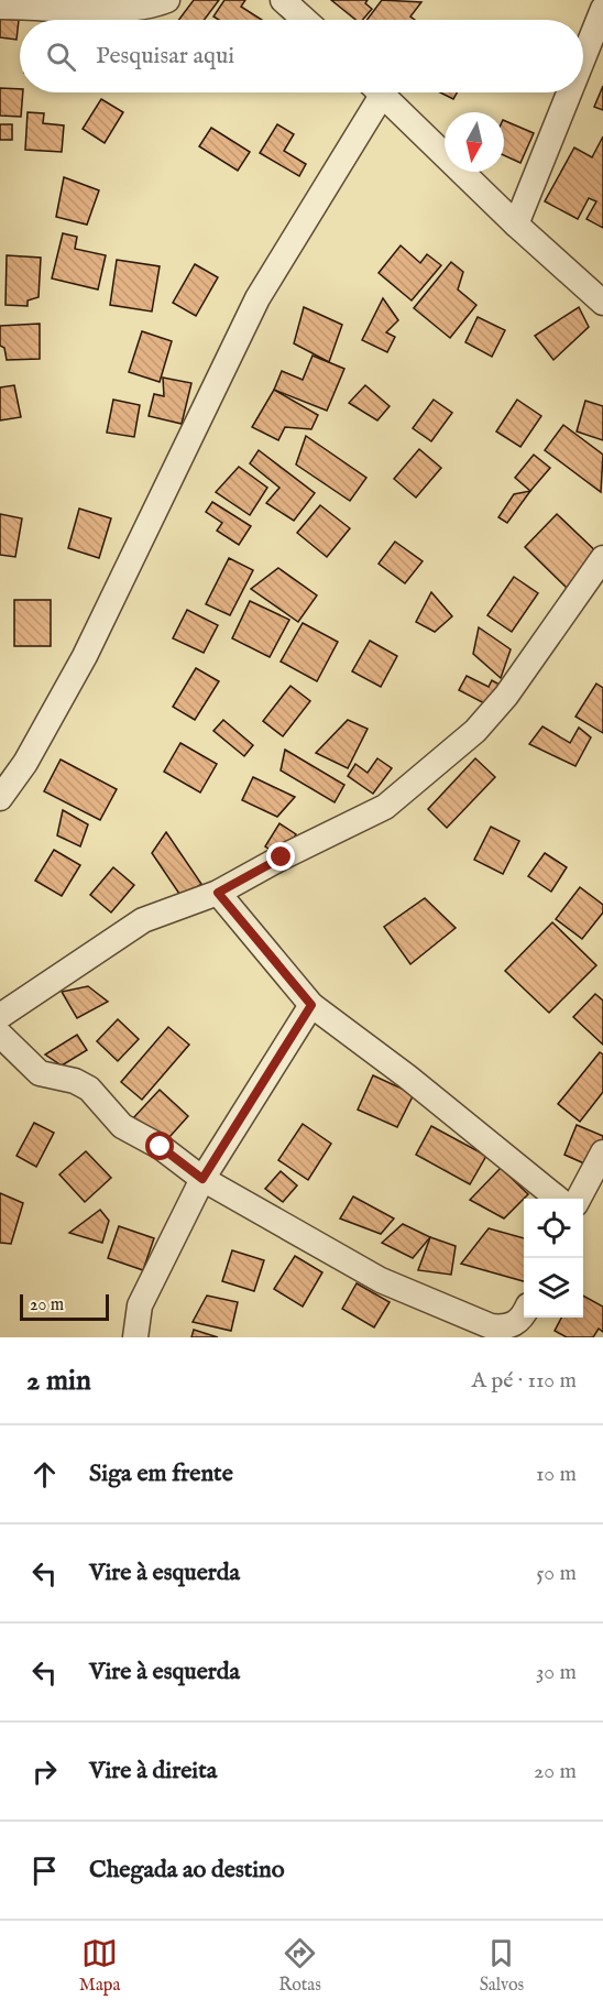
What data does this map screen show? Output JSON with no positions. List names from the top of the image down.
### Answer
{
  "scale_bar": "20 m",
  "north": "bottom",
  "page": {
    "search": "Pesquisar aqui",
    "scale": "20 m",
    "heading": ["2 min", "A pé · 110 m"],
    "list": [
      ["Siga em frente", "10 m"],
      ["Vire à esquerda", "50 m"],
      ["Vire à esquerda", "30 m"],
      ["Vire à direita", "20 m"],
      "Chegada ao destino"
    ],
    "nav": ["Mapa", "Rotas", "Salvos"]
  }
}
